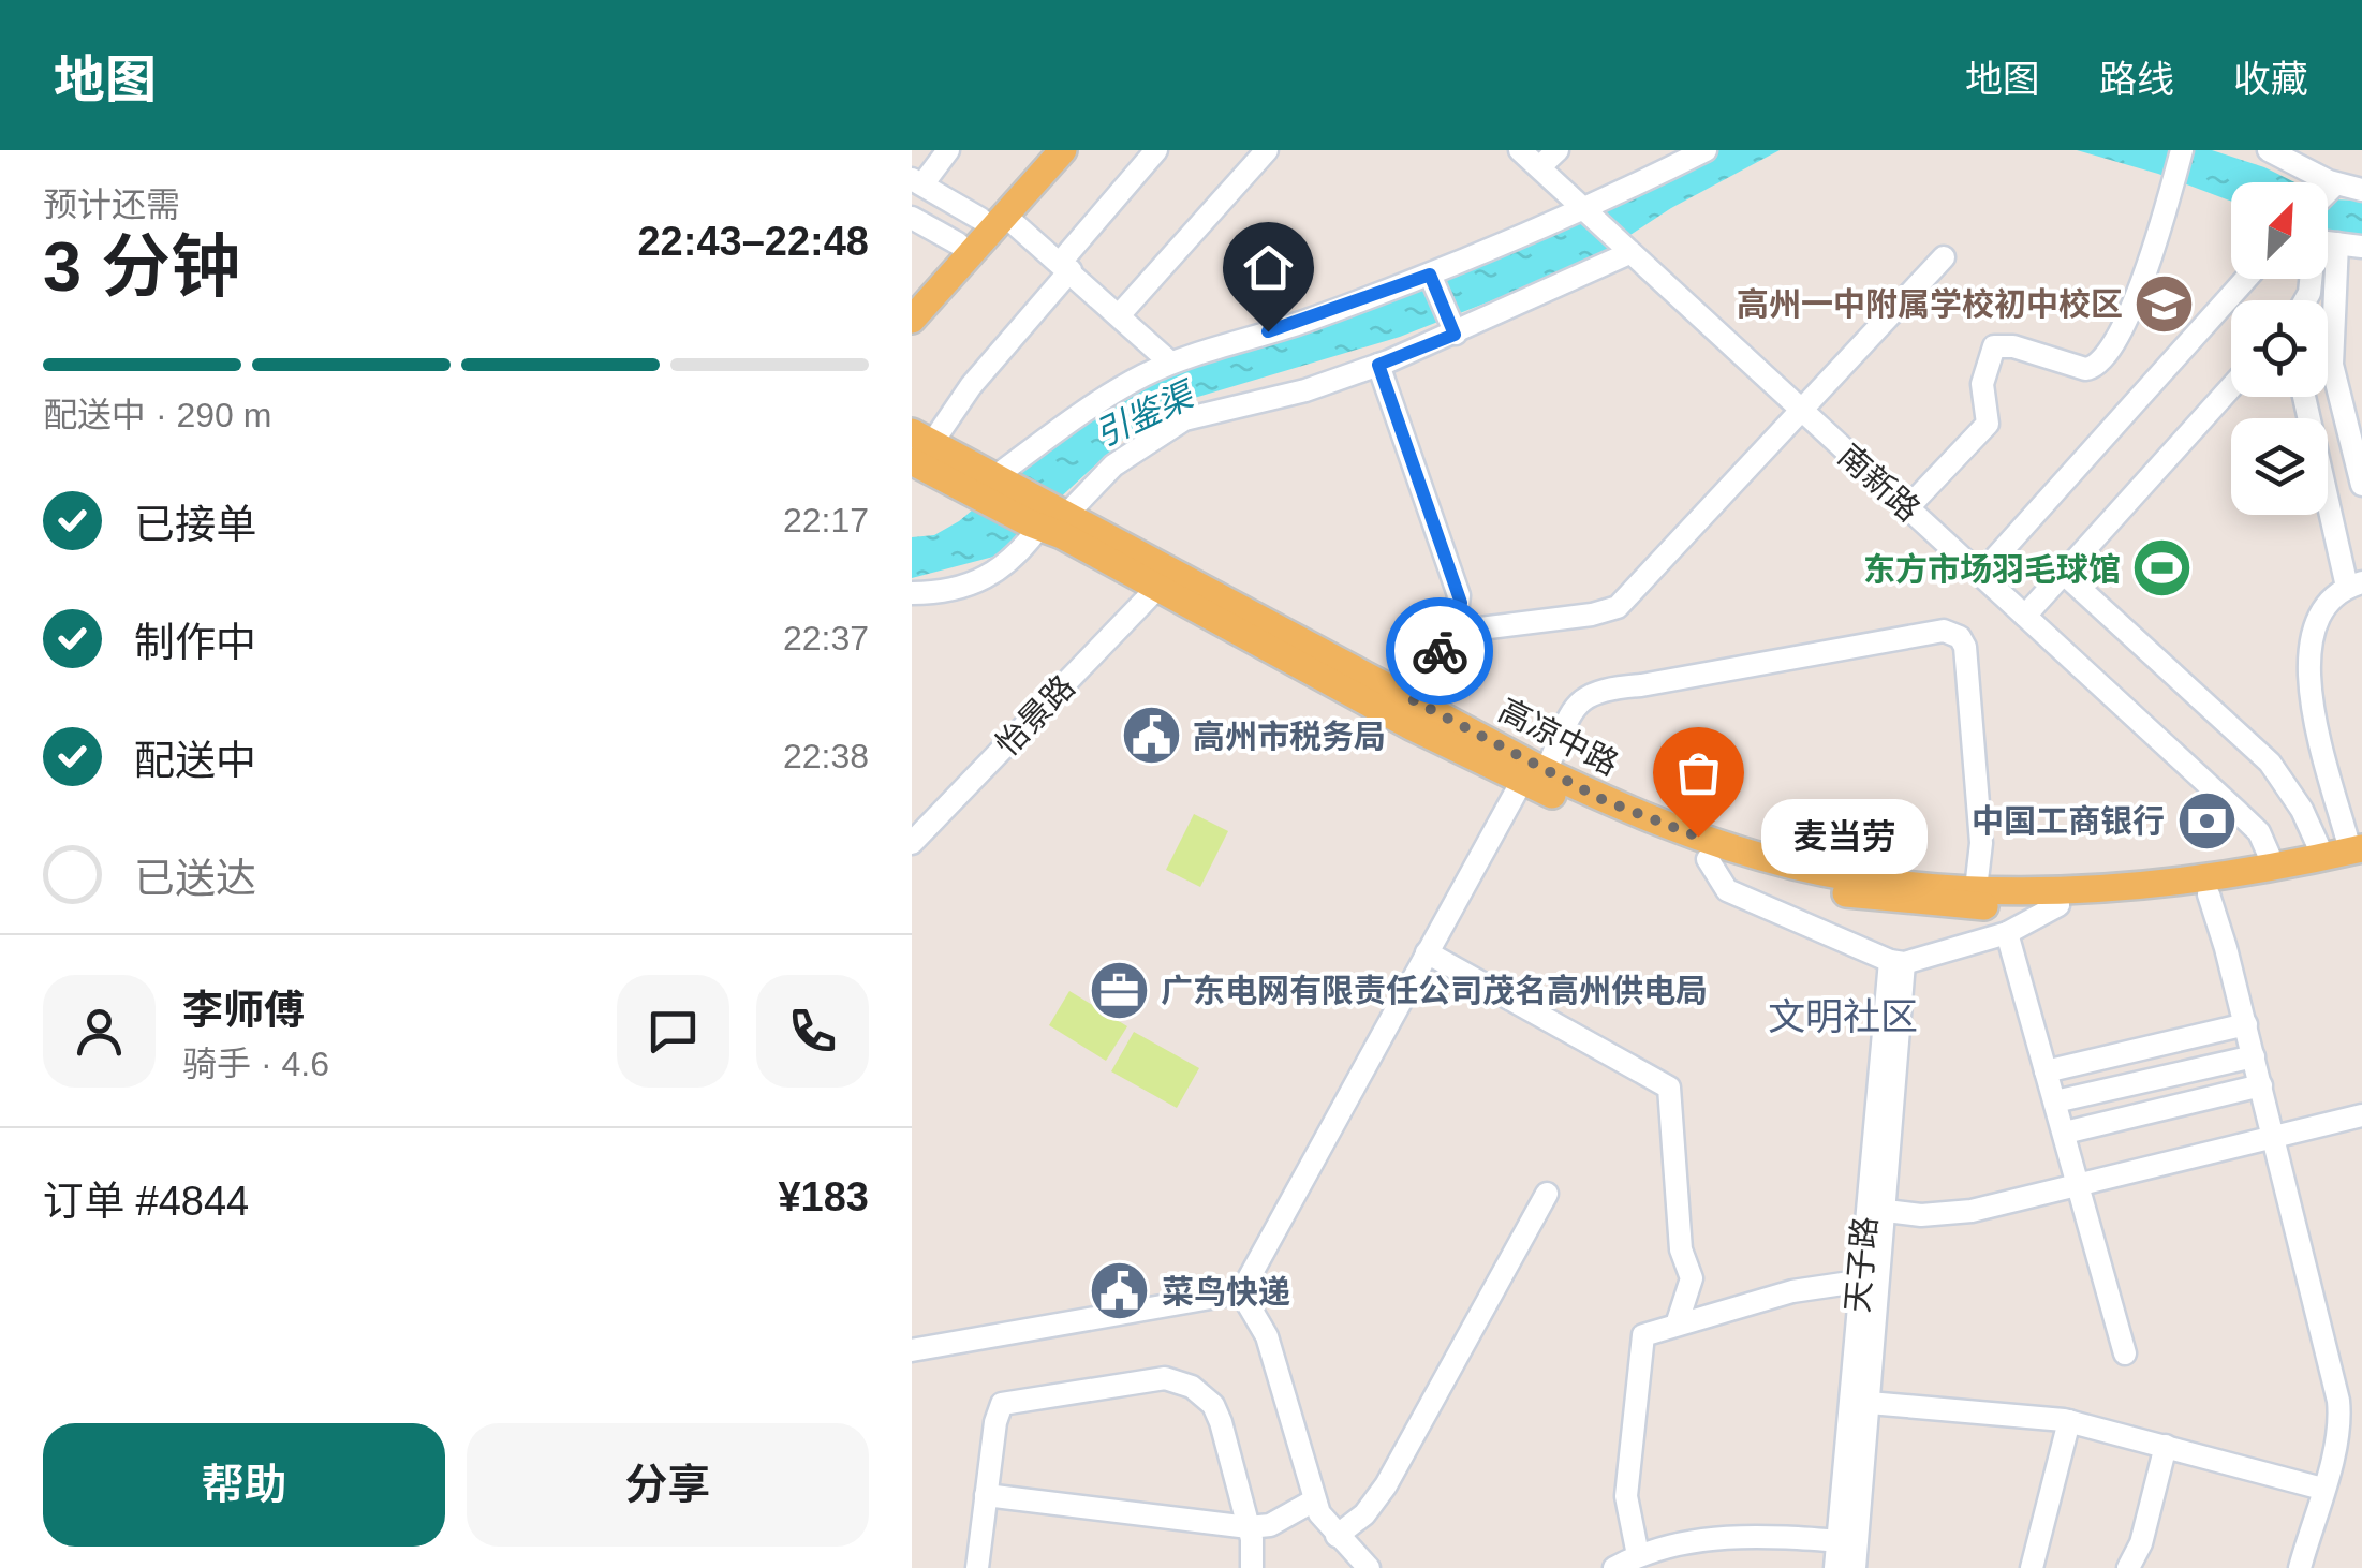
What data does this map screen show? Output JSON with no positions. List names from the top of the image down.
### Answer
{
  "streets": {
    "main road": ["高凉中路"],
    "street": ["南新路", "怡景路", "天子路"]
  },
  "crossings": [
    ["南新路", "高凉中路"],
    ["怡景路", "高凉中路"]
  ],
  "districts": ["文明社区"],
  "water": ["引鉴渠"],
  "places": {
    "school or university": ["高州一中附属学校初中校区"],
    "sports": ["东方市场羽毛球馆"],
    "public building": ["高州市税务局", "菜鸟快递"],
    "bank": ["中国工商银行"],
    "other": ["麦当劳"],
    "office": ["广东电网有限责任公司茂名高州供电局"]
  },
  "north": "top right",
  "page": {
    "header": "地图",
    "nav": ["地图", "路线", "收藏"],
    "heading": ["3 分钟", "预计还需", "22:43–22:48"],
    "panel": [
      "李师傅",
      "骑手 · 4.6",
      "订单 #4844",
      "¥183"
    ],
    "bar": "配送中 · 290 m",
    "list": [
      ["已接单", "22:17"],
      ["制作中", "22:37"],
      ["配送中", "22:38"],
      "已送达"
    ],
    "bubble": "麦当劳",
    "buttons": ["帮助", "分享"]
  }
}
